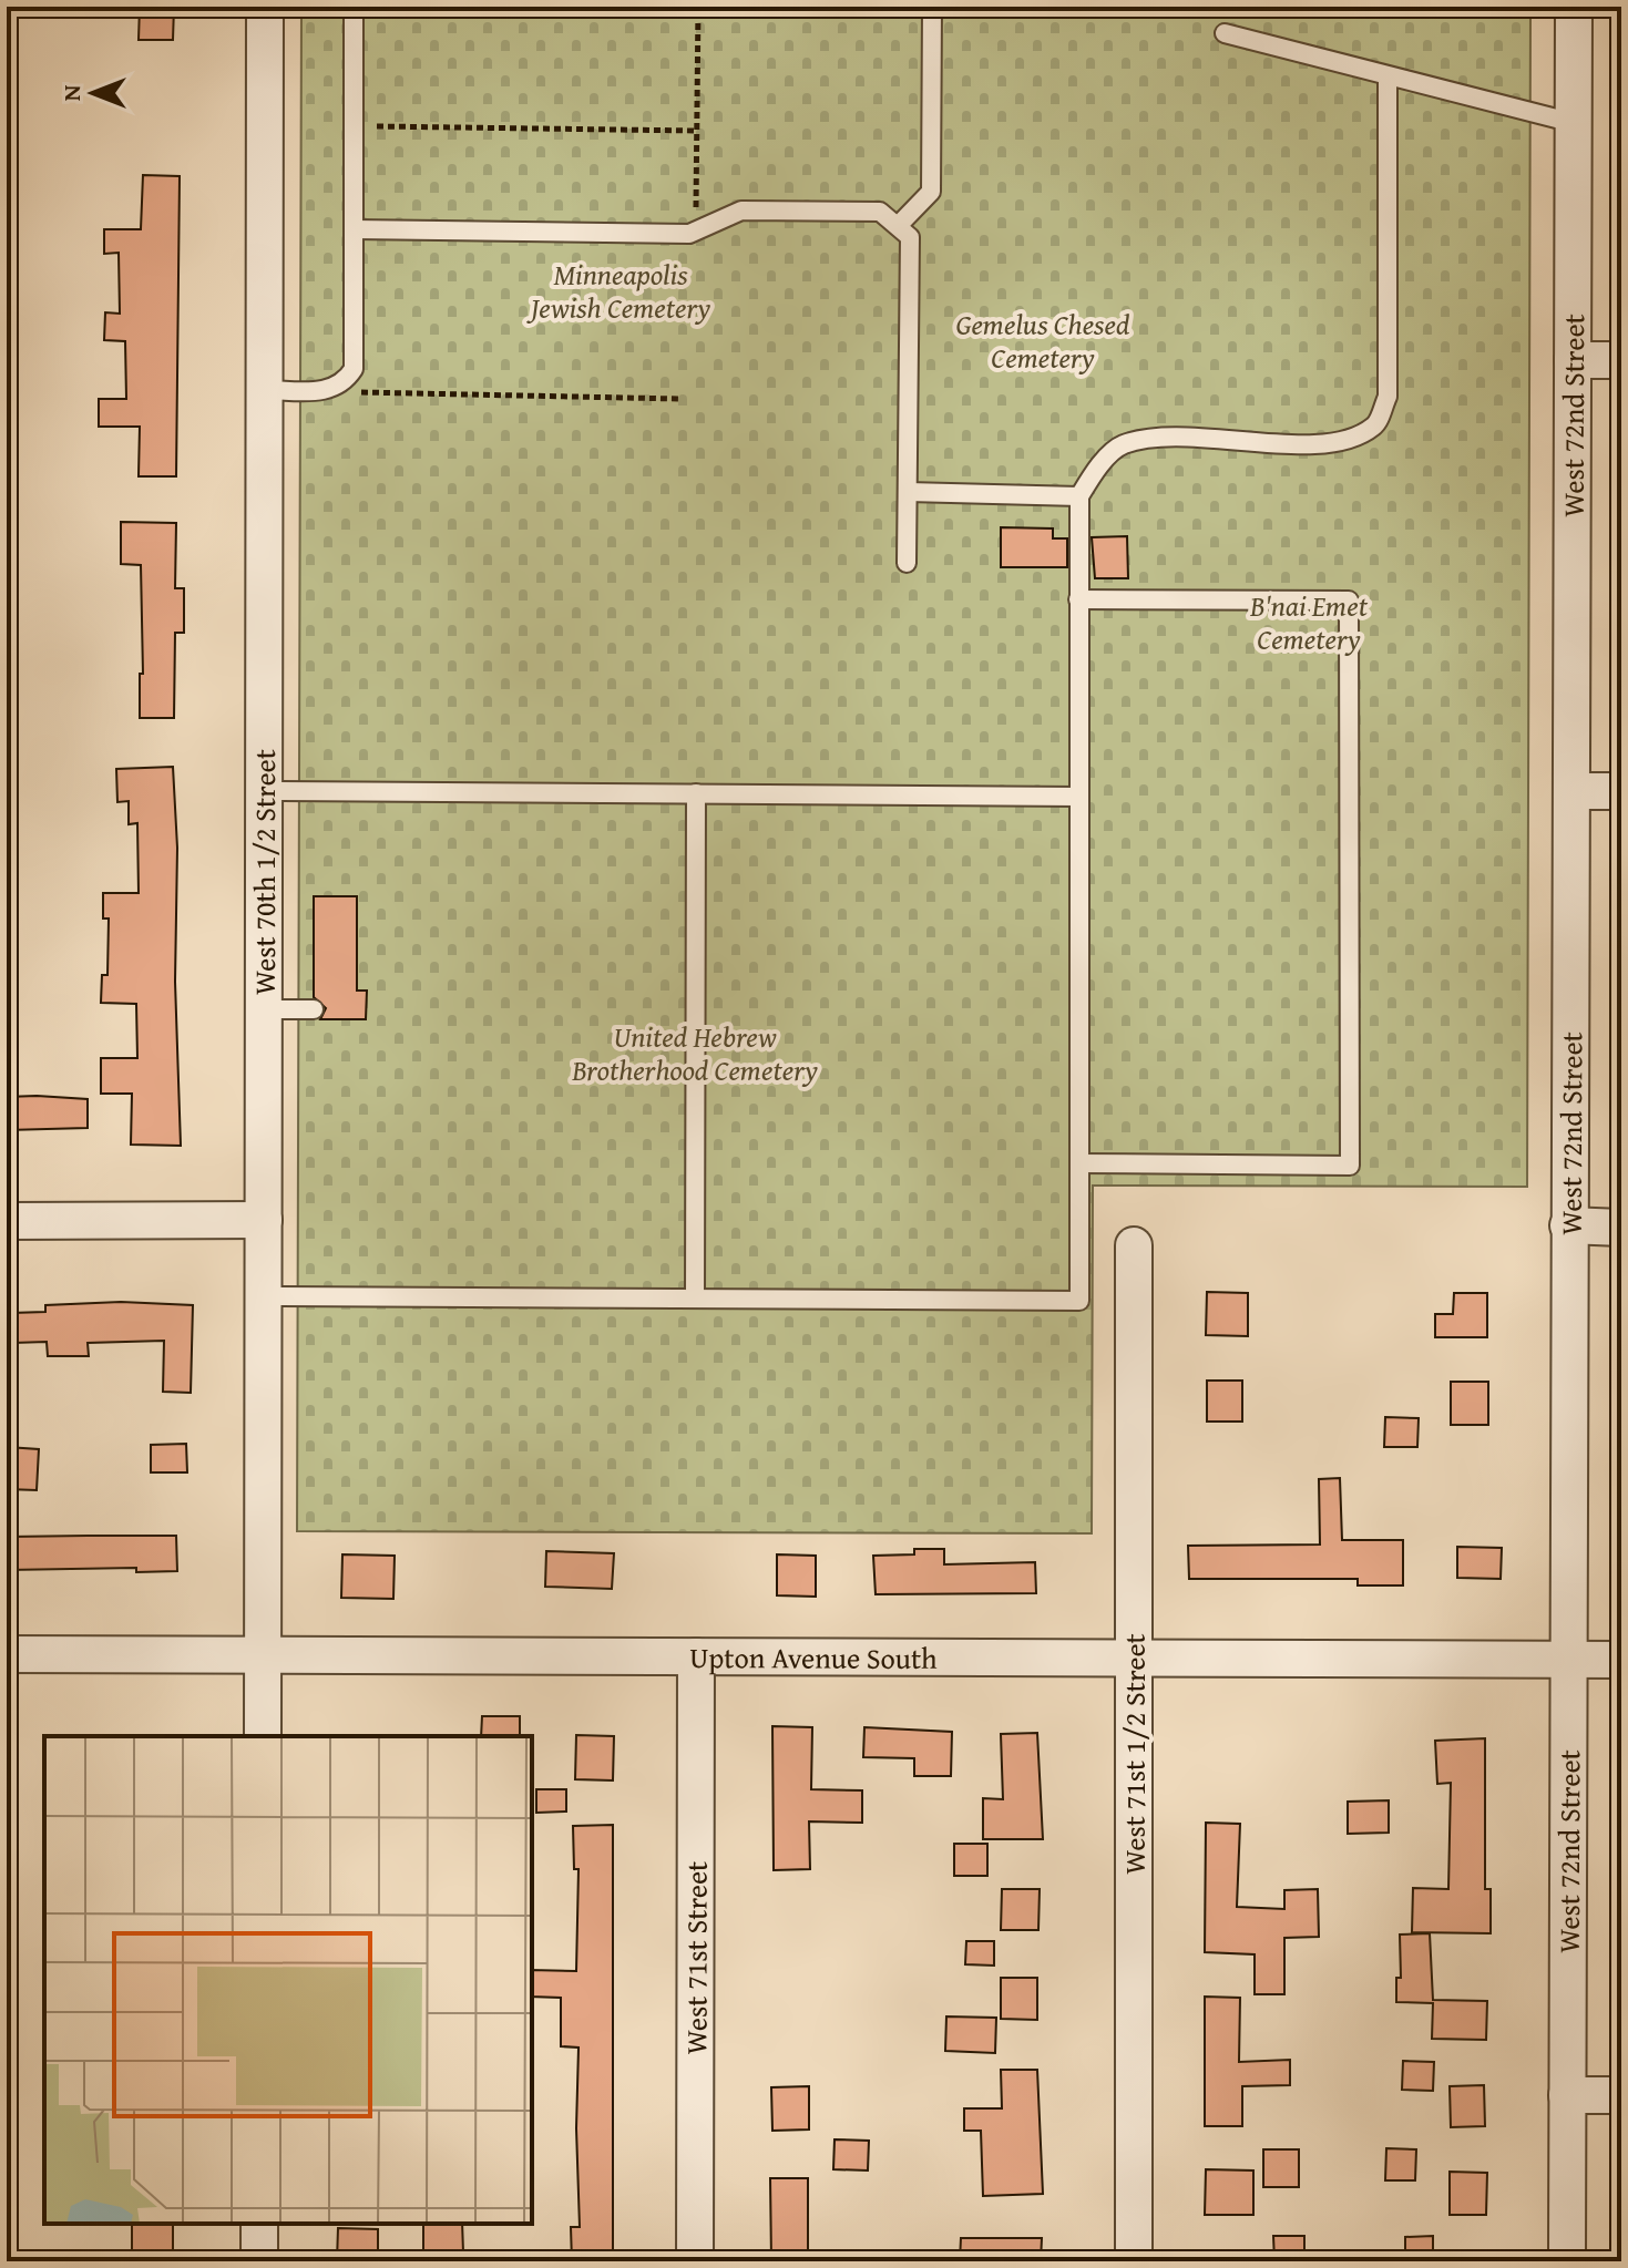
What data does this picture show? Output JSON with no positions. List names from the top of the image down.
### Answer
{
  "streets": {
    "street": [
      "West 72nd Street",
      "West 70th 1/2 Street",
      "Upton Avenue South",
      "West 71st 1/2 Street",
      "West 71st Street"
    ]
  },
  "crossings": [
    ["West 72nd Street", "Upton Avenue South"],
    ["West 70th 1/2 Street", "Upton Avenue South"],
    ["Upton Avenue South", "West 71st 1/2 Street"],
    ["Upton Avenue South", "West 71st Street"]
  ],
  "parks": [
    "Minneapolis Jewish Cemetery",
    "Gemelus Chesed Cemetery",
    "B'nai Emet Cemetery",
    "United Hebrew Brotherhood Cemetery"
  ],
  "north": "left"
}
